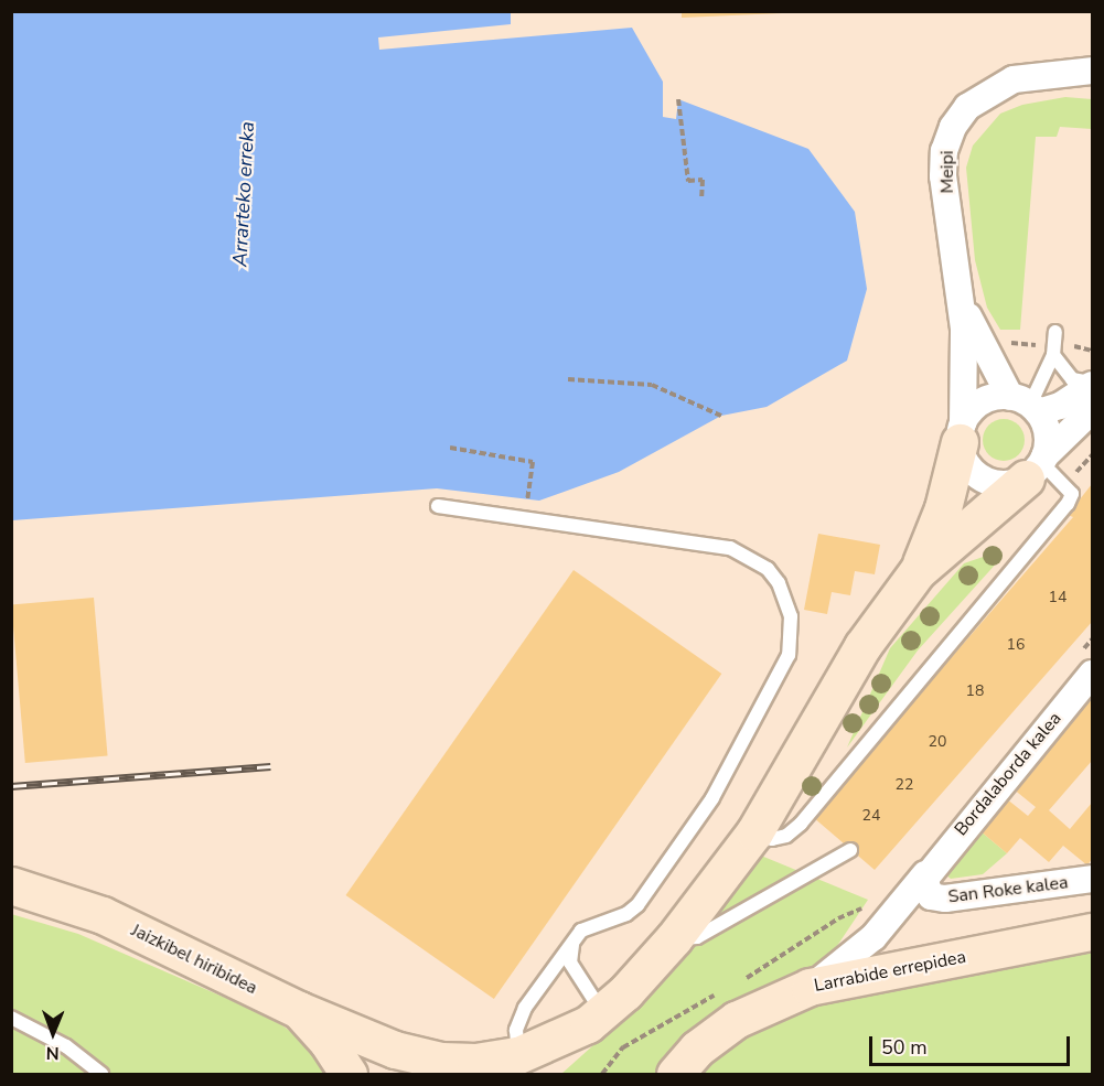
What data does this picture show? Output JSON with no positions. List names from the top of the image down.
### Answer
{
  "streets": {
    "street": [
      "Meipi",
      "Bordalaborda kalea",
      "San Roke kalea",
      "Jaizkibel hiribidea",
      "Larrabide errepidea"
    ]
  },
  "crossings": [
    ["Bordalaborda kalea", "San Roke kalea"],
    ["Bordalaborda kalea", "Larrabide errepidea"]
  ],
  "water": ["Arrarteko erreka"],
  "house_numbers": [
    "14",
    "16",
    "18",
    "20",
    "22",
    "24"
  ],
  "scale_bar": "50 m",
  "north": "bottom"
}
